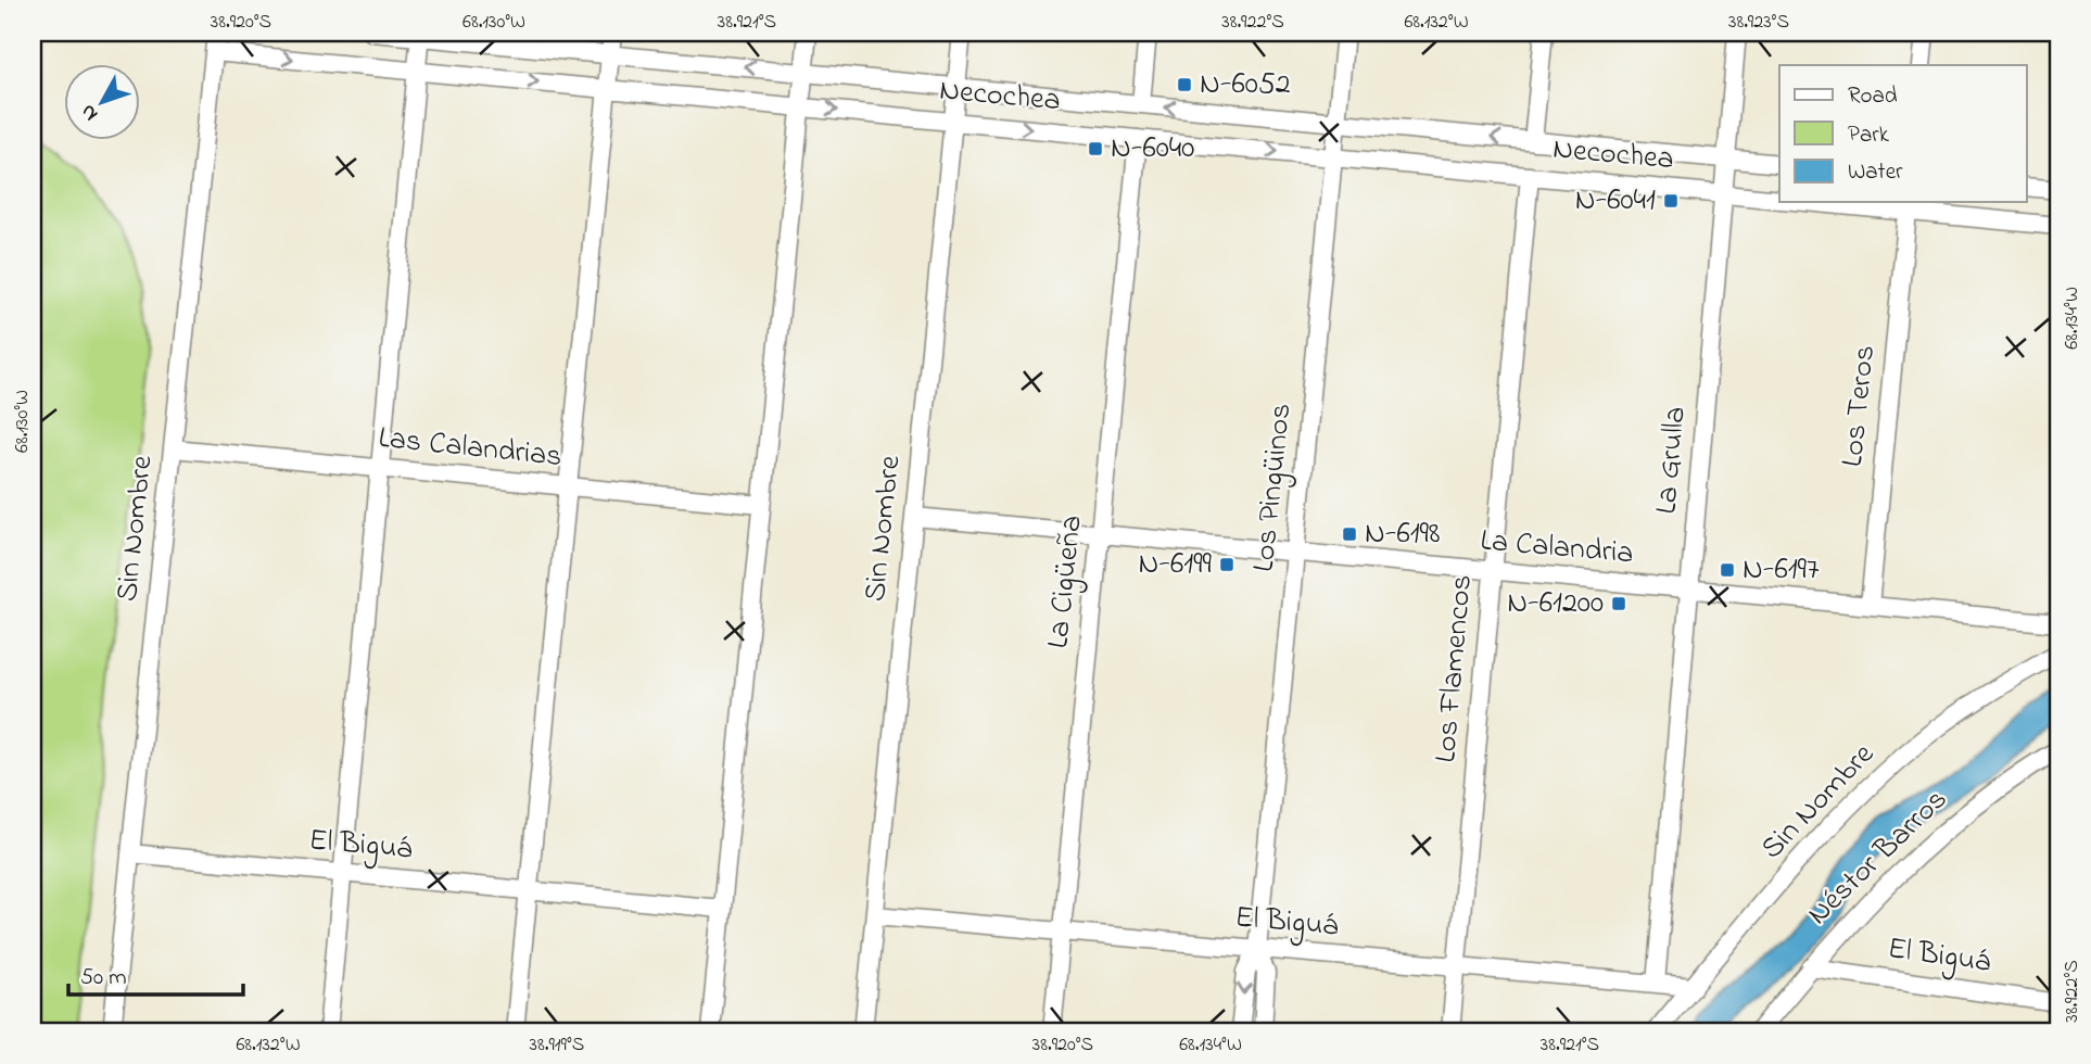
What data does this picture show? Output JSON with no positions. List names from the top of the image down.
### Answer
{
  "streets": {
    "street": [
      "Necochea",
      "Los Teros",
      "Las Calandrias",
      "La Grulla",
      "Los Pingüinos",
      "Sin Nombre",
      "La Calandria",
      "La Cigüeña",
      "Los Flamencos",
      "El Biguá",
      "Néstor Barros"
    ]
  },
  "crossings": [
    ["Necochea", "Los Teros"],
    ["Necochea", "La Grulla"],
    ["Necochea", "Los Pingüinos"],
    ["Necochea", "Sin Nombre"],
    ["Necochea", "La Cigüeña"],
    ["Necochea", "Los Flamencos"],
    ["Los Teros", "La Calandria"],
    ["Las Calandrias", "Sin Nombre"],
    ["La Grulla", "La Calandria"],
    ["La Grulla", "El Biguá"],
    ["Los Pingüinos", "La Calandria"],
    ["Los Pingüinos", "El Biguá"],
    ["Sin Nombre", "La Calandria"],
    ["Sin Nombre", "El Biguá"],
    ["La Calandria", "La Cigüeña"],
    ["La Calandria", "Los Flamencos"],
    ["La Cigüeña", "El Biguá"],
    ["Los Flamencos", "El Biguá"],
    ["El Biguá", "Néstor Barros"]
  ],
  "places": {
    "transit": [
      "N-6052",
      "N-6040",
      "N-6041",
      "N-6198",
      "N-6199",
      "N-6197",
      "N-61200"
    ]
  },
  "legend": ["Road", "Park", "Water"],
  "scale_bar": "50 m",
  "north": "bottom left",
  "coordinates": [
    "38.920°S",
    "68.130°W",
    "38.921°S",
    "38.922°S",
    "68.132°W",
    "38.923°S",
    "68.134°W",
    "38.919°S"
  ]
}
